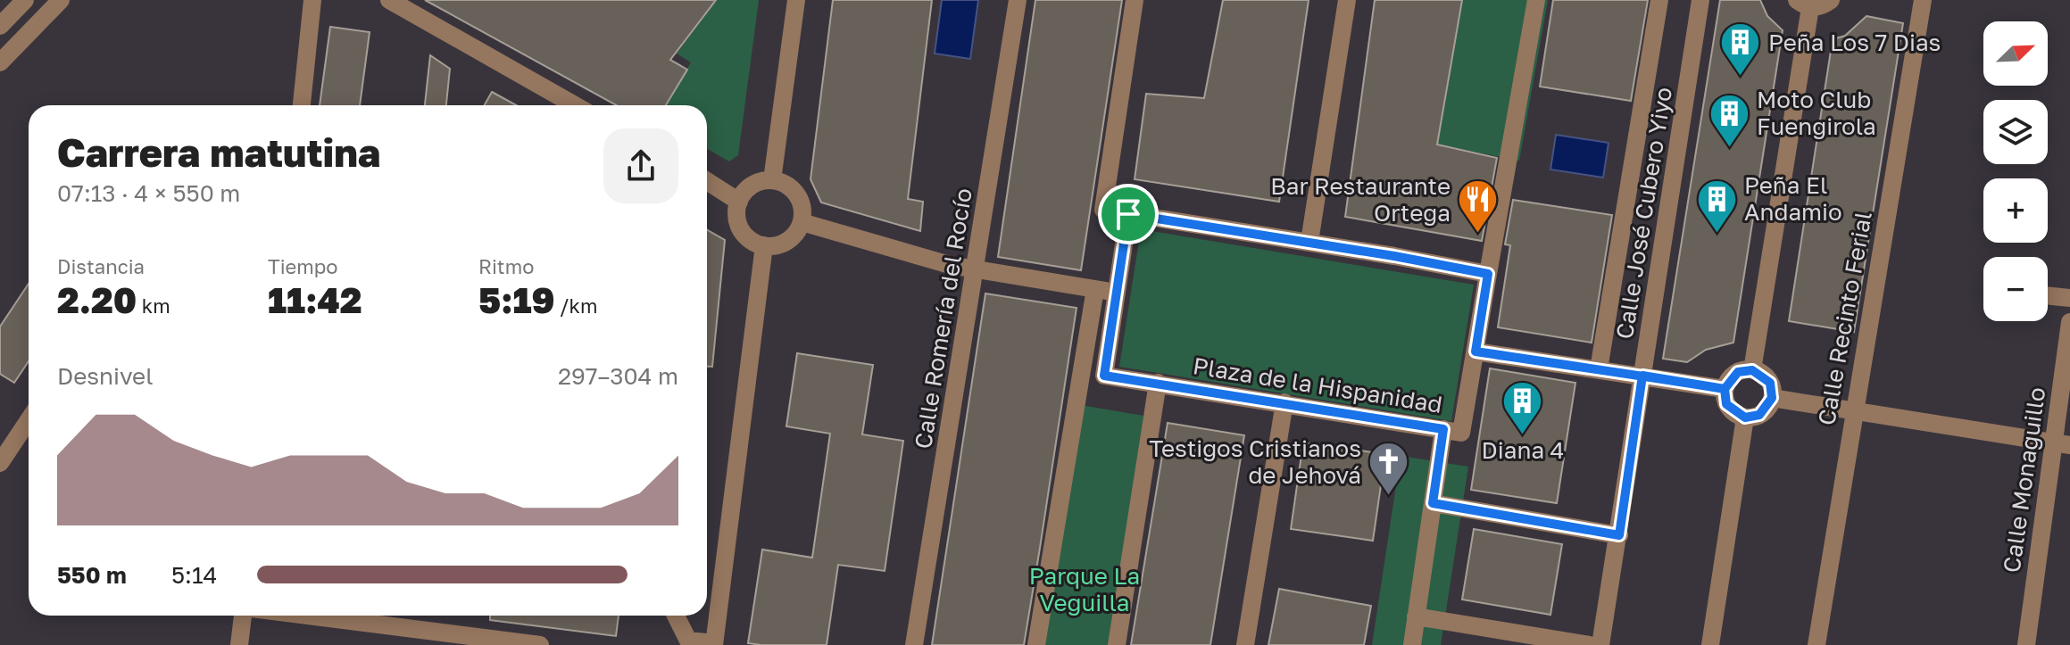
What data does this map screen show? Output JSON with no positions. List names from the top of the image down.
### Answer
{
  "streets": {
    "street": [
      "Calle José Cubero Yiyo",
      "Calle Romería del Rocío",
      "Calle Recinto Ferial",
      "Plaza de la Hispanidad",
      "Calle Monaguillo"
    ]
  },
  "parks": ["Parque La Veguilla"],
  "places": {
    "building": [
      "Peña Los 7 Dias",
      "Moto Club Fuengirola",
      "Peña El Andamio",
      "Diana 4"
    ],
    "restaurant": ["Bar Restaurante Ortega"],
    "church": ["Testigos Cristianos de Jehová"]
  },
  "north": "top right",
  "page": {
    "map_buttons": ["+", "−"],
    "heading": ["Carrera matutina", "07:13 · 4 × 550 m"],
    "stats": [
      ["Distancia", "2.20 km"],
      ["Tiempo", "11:42"],
      ["Ritmo", "5:19 /km"]
    ],
    "chart": ["Desnivel", "297–304 m"],
    "list": [
      {
        "name": "550 m",
        "note": "5:14"
      }
    ]
  }
}
